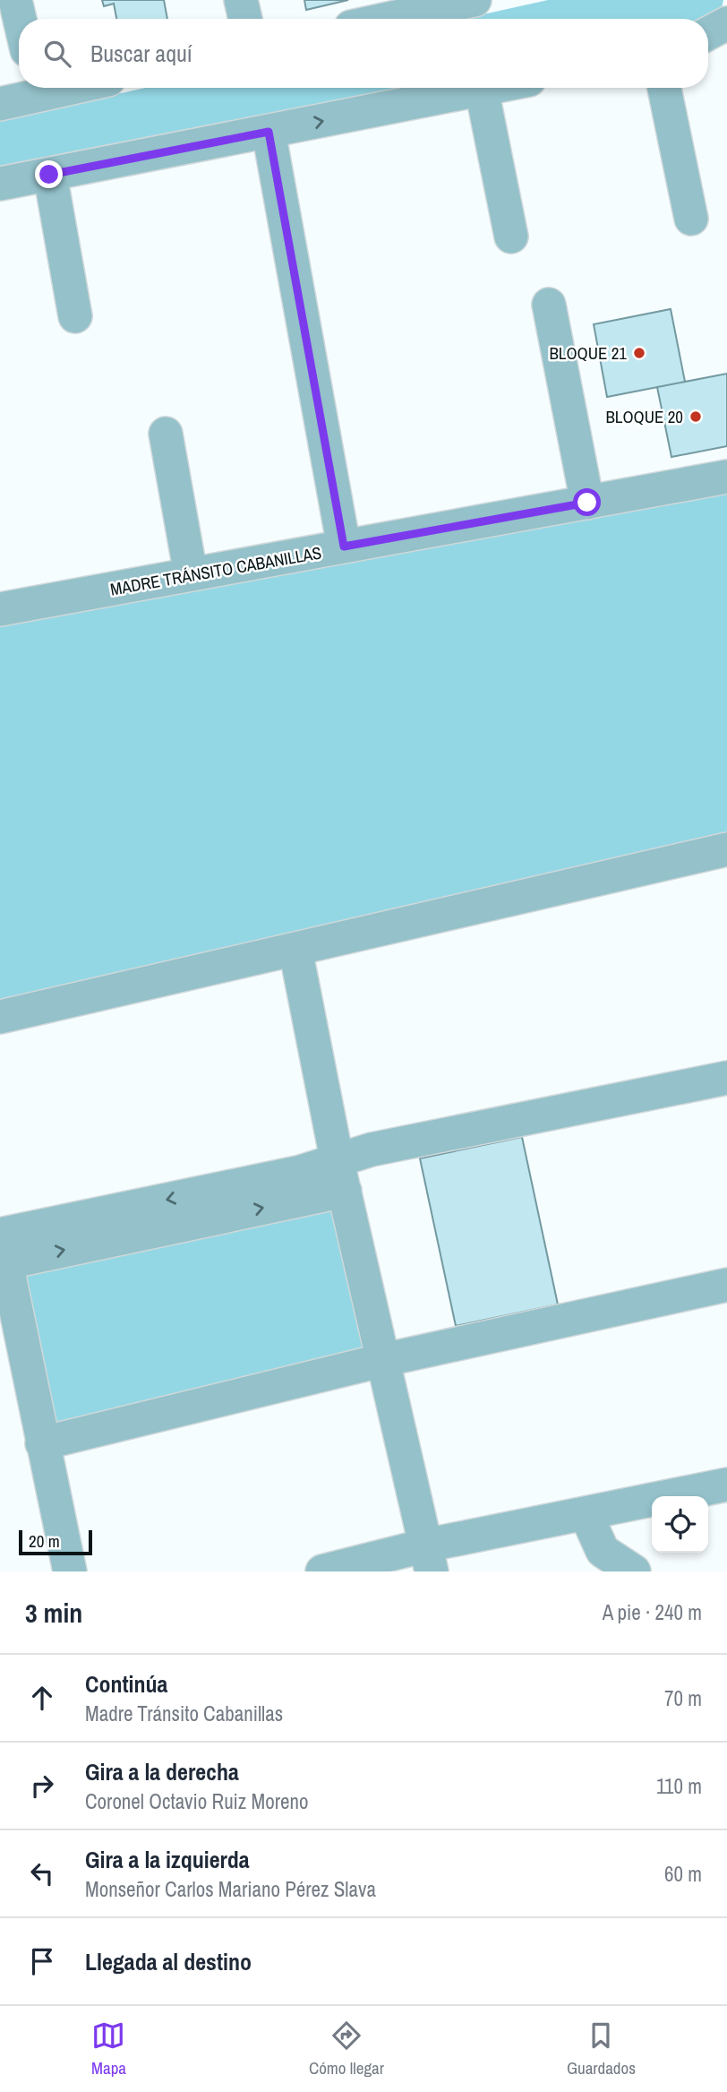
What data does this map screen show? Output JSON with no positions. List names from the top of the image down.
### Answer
{
  "streets": {
    "street": ["MADRE TRÁNSITO CABANILLAS"]
  },
  "places": ["BLOQUE 21", "BLOQUE 20"],
  "scale_bar": "20 m",
  "page": {
    "search": "Buscar aquí",
    "scale": "20 m",
    "heading": ["3 min", "A pie · 240 m"],
    "list": [
      ["Continúa", "Madre Tránsito Cabanillas", "70 m"],
      ["Gira a la derecha", "Coronel Octavio Ruiz Moreno", "110 m"],
      ["Gira a la izquierda", "Monseñor Carlos Mariano Pérez Slava", "60 m"],
      "Llegada al destino"
    ],
    "nav": ["Mapa", "Cómo llegar", "Guardados"]
  }
}
